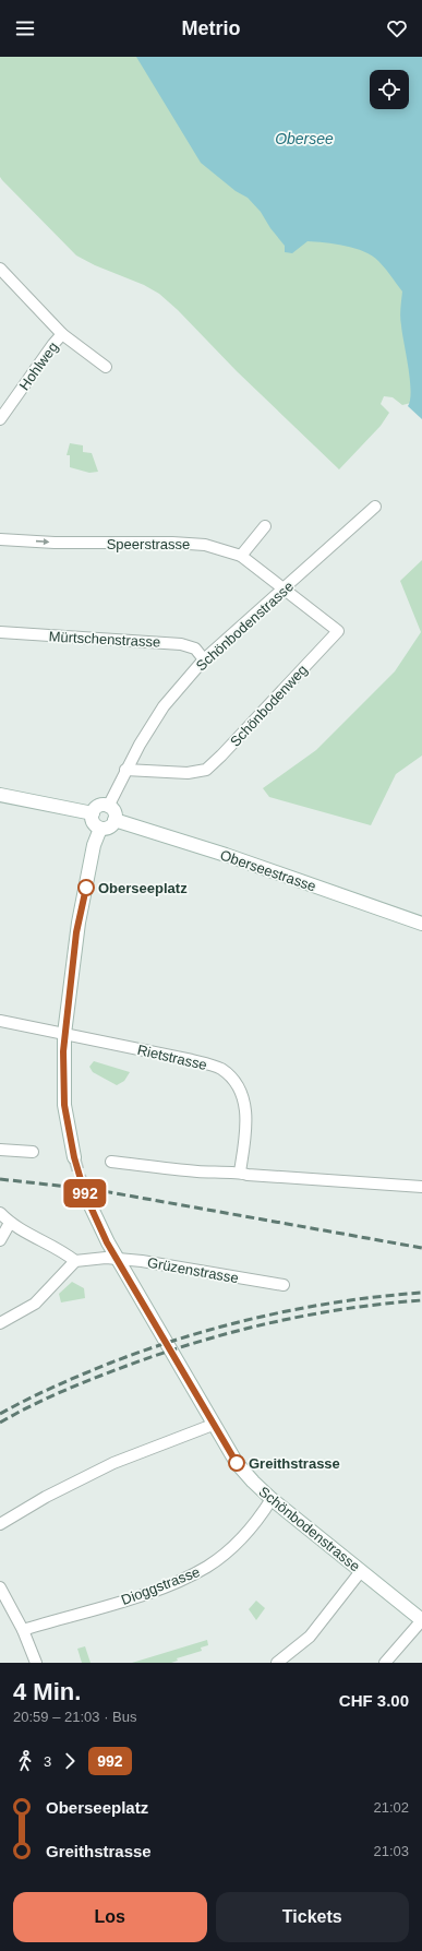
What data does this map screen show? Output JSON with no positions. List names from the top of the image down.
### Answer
{
  "streets": {
    "street": [
      "Hohlweg",
      "Speerstrasse",
      "Schönbodenstrasse",
      "Mürtschenstrasse",
      "Schönbodenweg",
      "Oberseestrasse",
      "Rietstrasse",
      "Grüzenstrasse",
      "Dioggstrasse"
    ]
  },
  "crossings": [
    ["Speerstrasse", "Schönbodenstrasse"],
    ["Speerstrasse", "Schönbodenweg"],
    ["Schönbodenstrasse", "Mürtschenstrasse"],
    ["Schönbodenstrasse", "Schönbodenweg"],
    ["Schönbodenstrasse", "Oberseestrasse"],
    ["Schönbodenstrasse", "Grüzenstrasse"],
    ["Schönbodenstrasse", "Dioggstrasse"]
  ],
  "one_way": ["Speerstrasse"],
  "water": ["Obersee"],
  "places": ["Oberseeplatz", "Greithstrasse"],
  "lines": ["bus line 992"],
  "page": {
    "header": "Metrio",
    "on_map": "992",
    "heading": ["4 Min.", "20:59 – 21:03 · Bus", "CHF 3.00"],
    "legs": ["3", "992"],
    "list": [
      {
        "name": "Oberseeplatz",
        "value": "21:02"
      },
      {
        "name": "Greithstrasse",
        "value": "21:03"
      }
    ],
    "buttons": ["Los", "Tickets"]
  }
}
